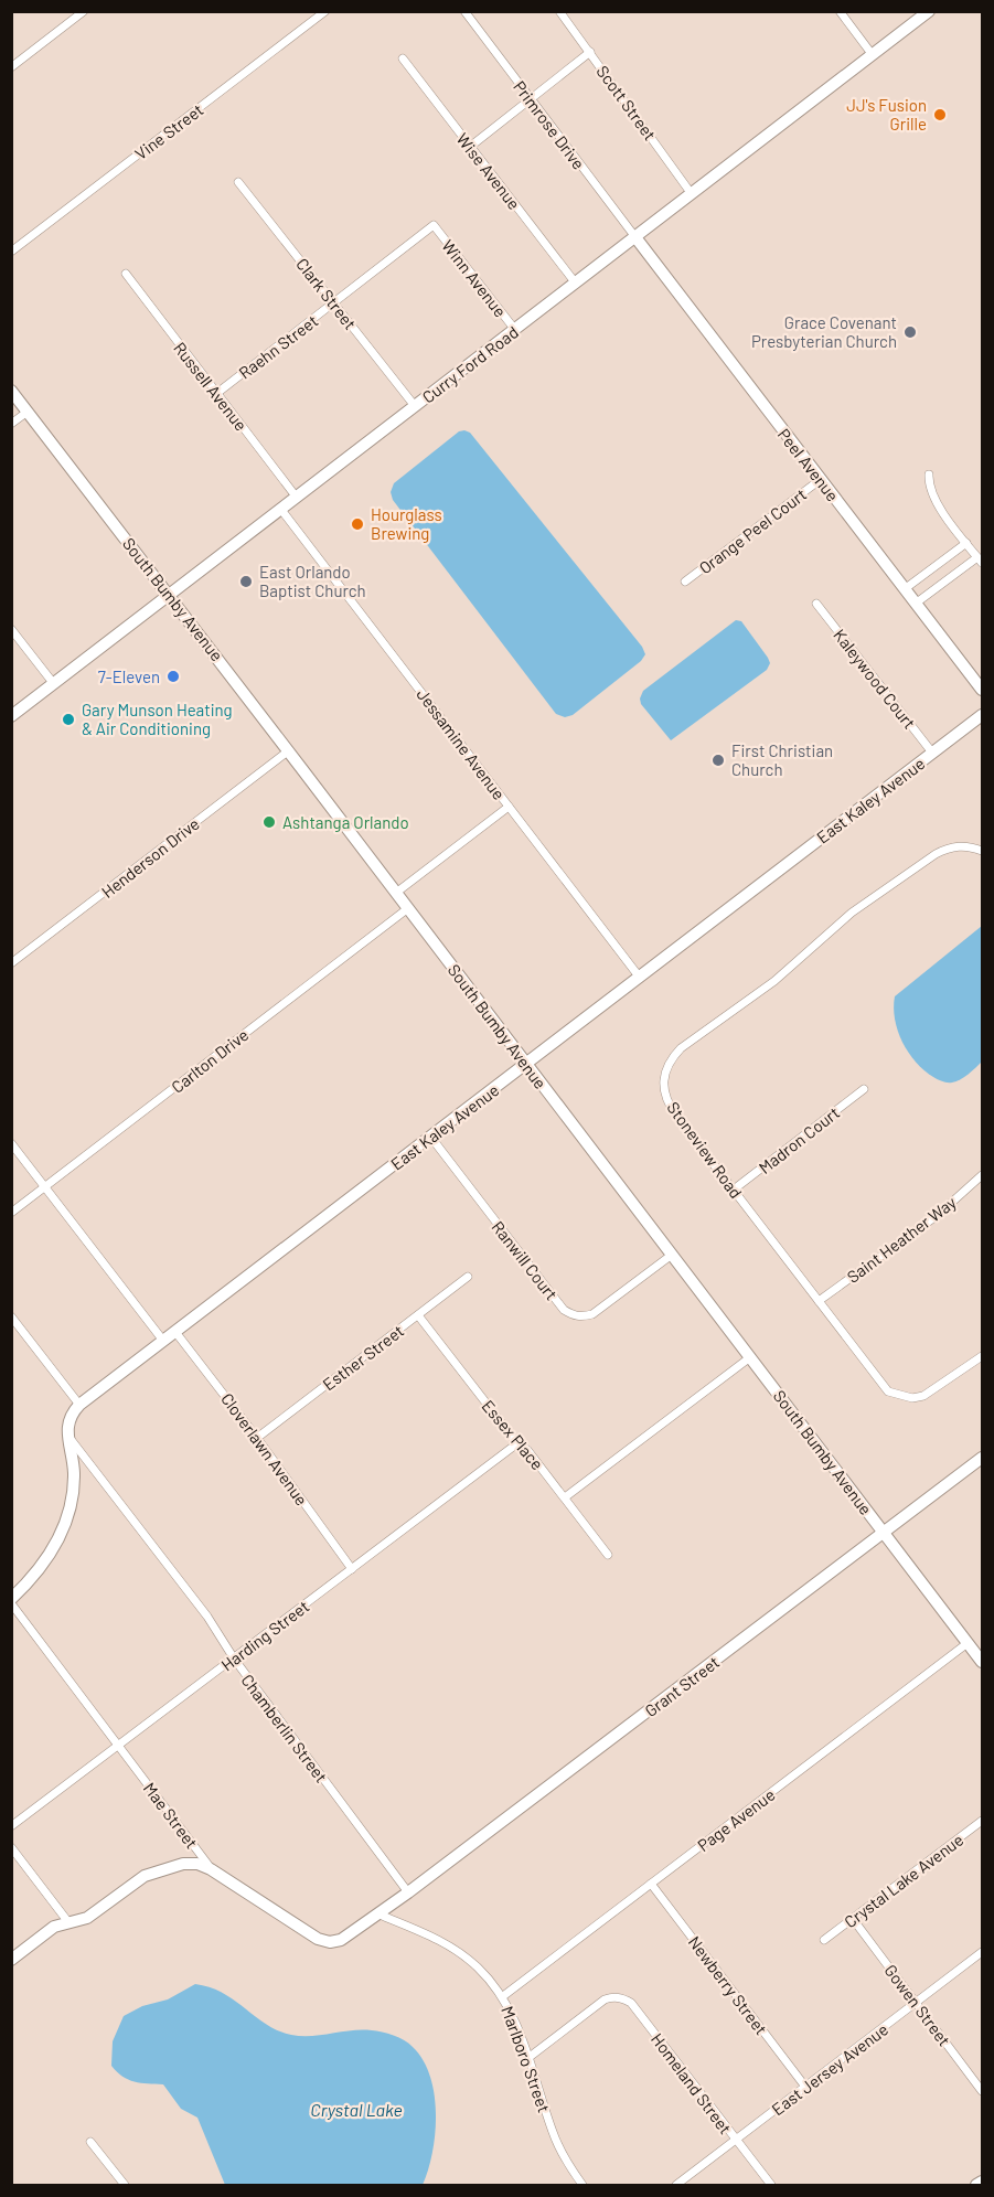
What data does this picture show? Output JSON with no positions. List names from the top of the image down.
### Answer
{
  "streets": {
    "street": [
      "Scott Street",
      "Primrose Drive",
      "Vine Street",
      "Wise Avenue",
      "Winn Avenue",
      "Clark Street",
      "Raehn Street",
      "Curry Ford Road",
      "Russell Avenue",
      "Peel Avenue",
      "Orange Peel Court",
      "South Bumby Avenue",
      "Kaleywood Court",
      "Jessamine Avenue",
      "East Kaley Avenue",
      "Henderson Drive",
      "Carlton Drive",
      "Madron Court",
      "Stoneview Road",
      "Saint Heather Way",
      "Ranwill Court",
      "Esther Street",
      "Essex Place",
      "Cloverlawn Avenue",
      "Harding Street",
      "Grant Street",
      "Chamberlin Street",
      "Mae Street",
      "Page Avenue",
      "Crystal Lake Avenue",
      "Newberry Street",
      "Gowen Street",
      "Marlboro Street",
      "East Jersey Avenue",
      "Homeland Street"
    ]
  },
  "crossings": [
    ["Scott Street", "Curry Ford Road"],
    ["Primrose Drive", "Curry Ford Road"],
    ["Primrose Drive", "Peel Avenue"],
    ["Wise Avenue", "Curry Ford Road"],
    ["Winn Avenue", "Raehn Street"],
    ["Winn Avenue", "Curry Ford Road"],
    ["Clark Street", "Raehn Street"],
    ["Clark Street", "Curry Ford Road"],
    ["Raehn Street", "Russell Avenue"],
    ["Curry Ford Road", "Russell Avenue"],
    ["Curry Ford Road", "Peel Avenue"],
    ["Curry Ford Road", "South Bumby Avenue"],
    ["Curry Ford Road", "Jessamine Avenue"],
    ["Peel Avenue", "Orange Peel Court"],
    ["South Bumby Avenue", "East Kaley Avenue"],
    ["South Bumby Avenue", "Henderson Drive"],
    ["South Bumby Avenue", "Carlton Drive"],
    ["South Bumby Avenue", "Ranwill Court"],
    ["South Bumby Avenue", "Grant Street"],
    ["South Bumby Avenue", "Page Avenue"],
    ["Kaleywood Court", "East Kaley Avenue"],
    ["Jessamine Avenue", "East Kaley Avenue"],
    ["East Kaley Avenue", "Ranwill Court"],
    ["East Kaley Avenue", "Cloverlawn Avenue"],
    ["Madron Court", "Stoneview Road"],
    ["Stoneview Road", "Saint Heather Way"],
    ["Esther Street", "Essex Place"],
    ["Esther Street", "Cloverlawn Avenue"],
    ["Essex Place", "Harding Street"],
    ["Cloverlawn Avenue", "Harding Street"],
    ["Harding Street", "Chamberlin Street"],
    ["Harding Street", "Mae Street"],
    ["Grant Street", "Chamberlin Street"],
    ["Grant Street", "Mae Street"],
    ["Grant Street", "Marlboro Street"],
    ["Mae Street", "Marlboro Street"],
    ["Page Avenue", "Newberry Street"],
    ["Page Avenue", "Marlboro Street"],
    ["Crystal Lake Avenue", "Gowen Street"],
    ["Newberry Street", "East Jersey Avenue"],
    ["Gowen Street", "East Jersey Avenue"],
    ["Marlboro Street", "Homeland Street"],
    ["East Jersey Avenue", "Homeland Street"]
  ],
  "water": ["Crystal Lake"],
  "places": [
    "JJ's Fusion Grille",
    "Grace Covenant Presbyterian Church",
    "Hourglass Brewing",
    "East Orlando Baptist Church",
    "7-Eleven",
    "Gary Munson Heating & Air Conditioning",
    "First Christian Church",
    "Ashtanga Orlando"
  ]
}
